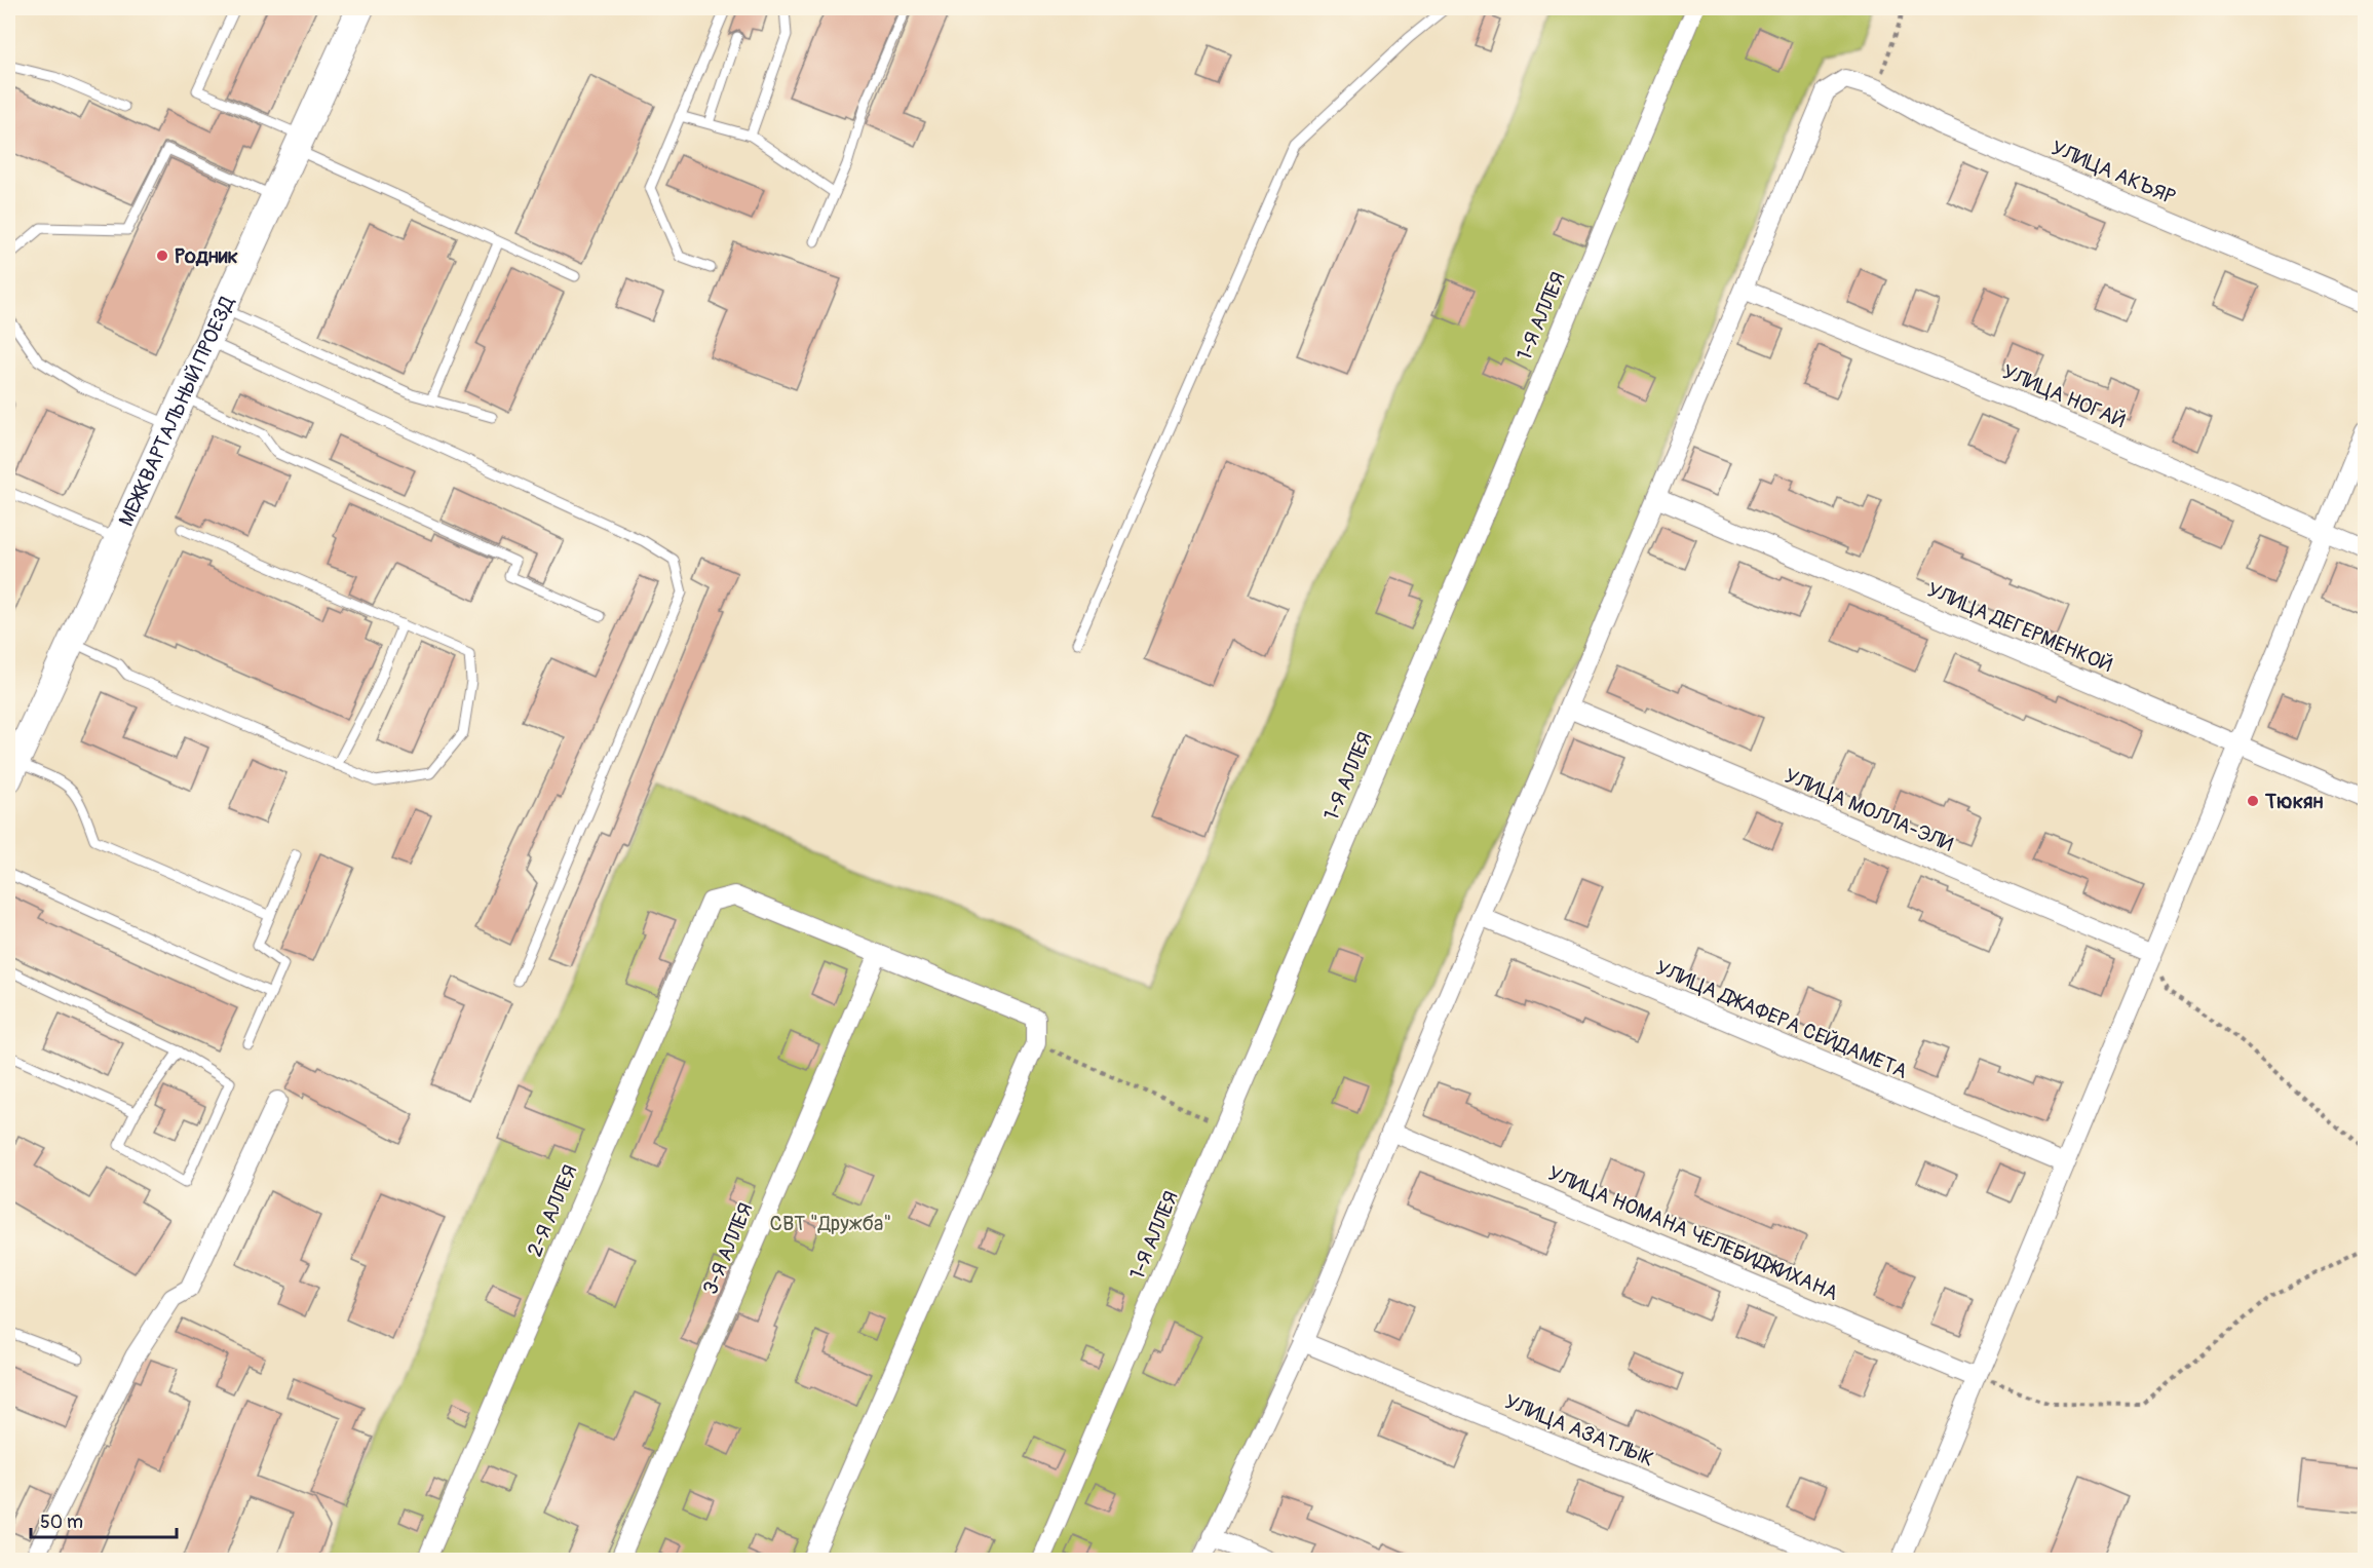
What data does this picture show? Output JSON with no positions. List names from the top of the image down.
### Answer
{
  "streets": {
    "main road": ["МЕЖКВАРТАЛЬНЫЙ ПРОЕЗД"],
    "street": [
      "УЛИЦА АКЪЯР",
      "1-Я АЛЛЕЯ",
      "УЛИЦА НОГАЙ",
      "УЛИЦА ДЕГЕРМЕНКОЙ",
      "УЛИЦА МОЛЛА-ЭЛИ",
      "УЛИЦА ДЖАФЕРА СЕЙДАМЕТА",
      "2-Я АЛЛЕЯ",
      "УЛИЦА НОМАНА ЧЕЛЕБИДЖИХАНА",
      "3-Я АЛЛЕЯ",
      "УЛИЦА АЗАТЛЫК"
    ]
  },
  "crossings": [
    ["УЛИЦА АКЪЯР", "УЛИЦА НОГАЙ"],
    ["2-Я АЛЛЕЯ", "3-Я АЛЛЕЯ"]
  ],
  "parks": ["СВТ \"Дружба\""],
  "places": ["Родник", "Тюкян"],
  "scale_bar": "50 m"
}
